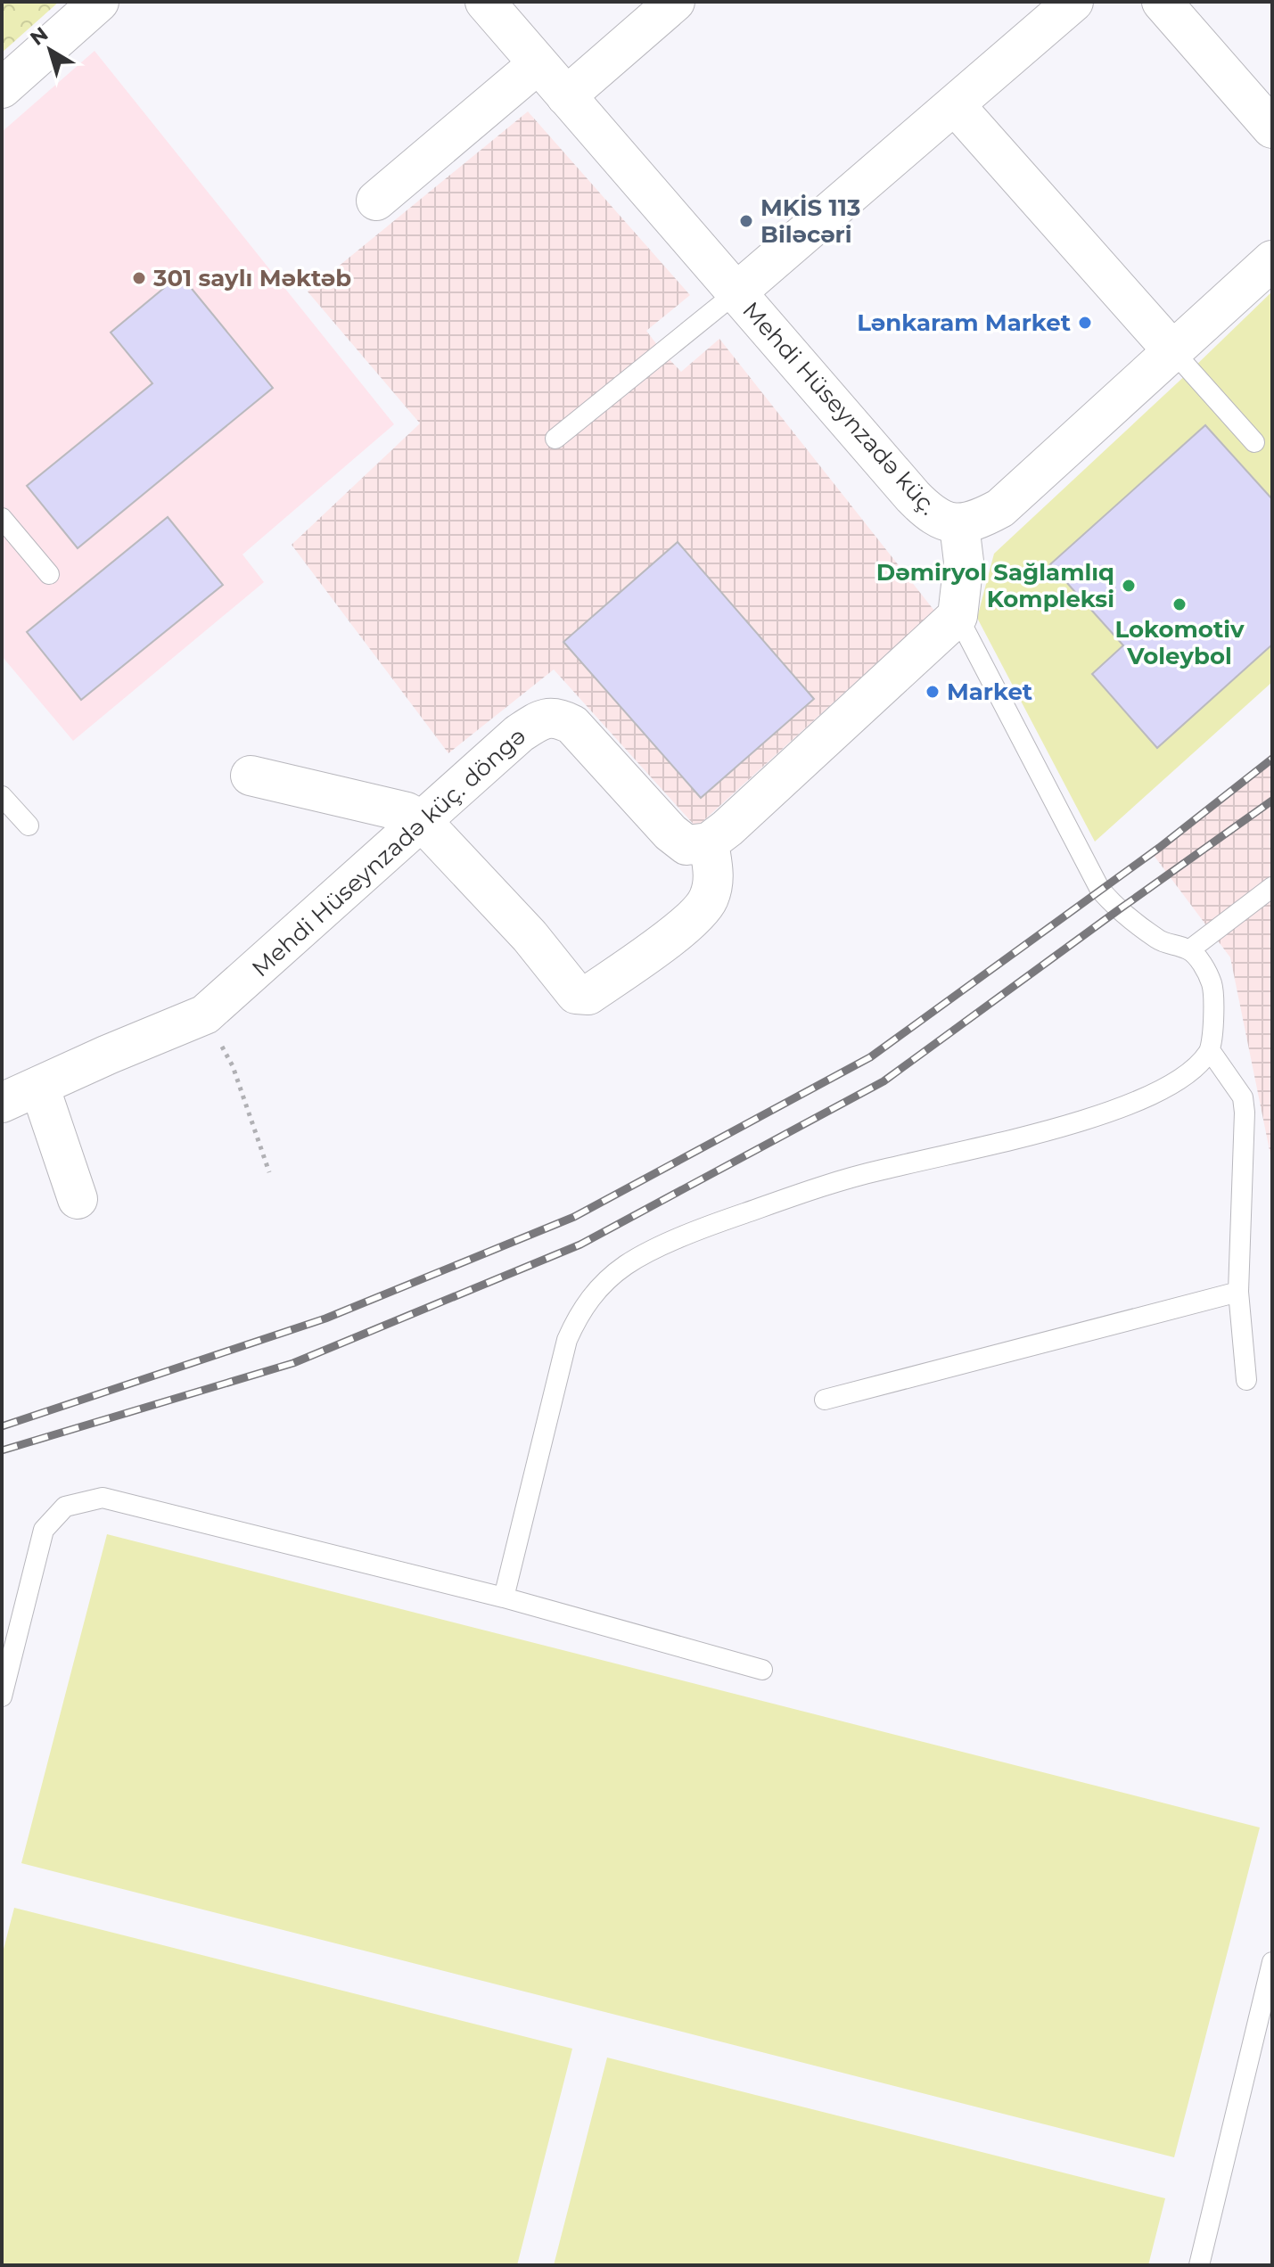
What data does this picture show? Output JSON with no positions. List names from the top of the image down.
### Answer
{
  "streets": {
    "street": ["Mehdi Hüseynzadə küç.", "Mehdi Hüseynzadə küç. döngə"]
  },
  "places": [
    "MKİS 113 Biləcəri",
    "301 saylı Məktəb",
    "Lənkaram Market",
    "Dəmiryol Sağlamlıq Kompleksi",
    "Lokomotiv Voleybol",
    "Market"
  ],
  "north": "top left"
}
